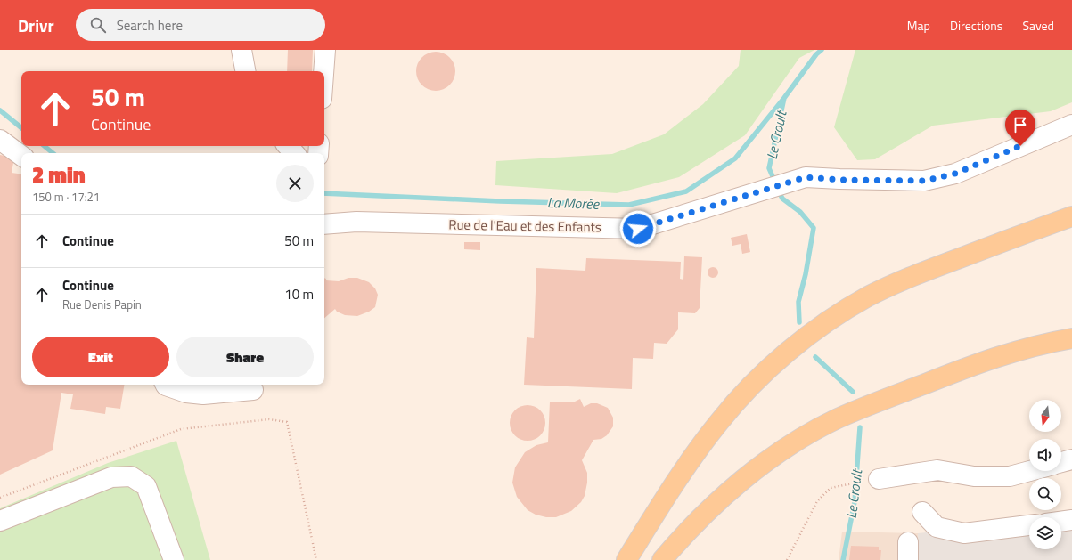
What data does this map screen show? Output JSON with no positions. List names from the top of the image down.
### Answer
{
  "streets": {
    "street": ["Rue de l'Eau et des Enfants"]
  },
  "water": ["Le Croult", "La Morée"],
  "north": "bottom",
  "page": {
    "header": "Drivr",
    "search": "Search here",
    "nav": ["Map", "Directions", "Saved"],
    "turn": ["50 m", "Continue"],
    "heading": ["2 min", "150 m · 17:21"],
    "list": [
      {
        "name": "Continue",
        "value": "50 m"
      },
      {
        "name": "Continue",
        "note": "Rue Denis Papin",
        "value": "10 m"
      }
    ],
    "buttons": ["Exit", "Share"]
  }
}
